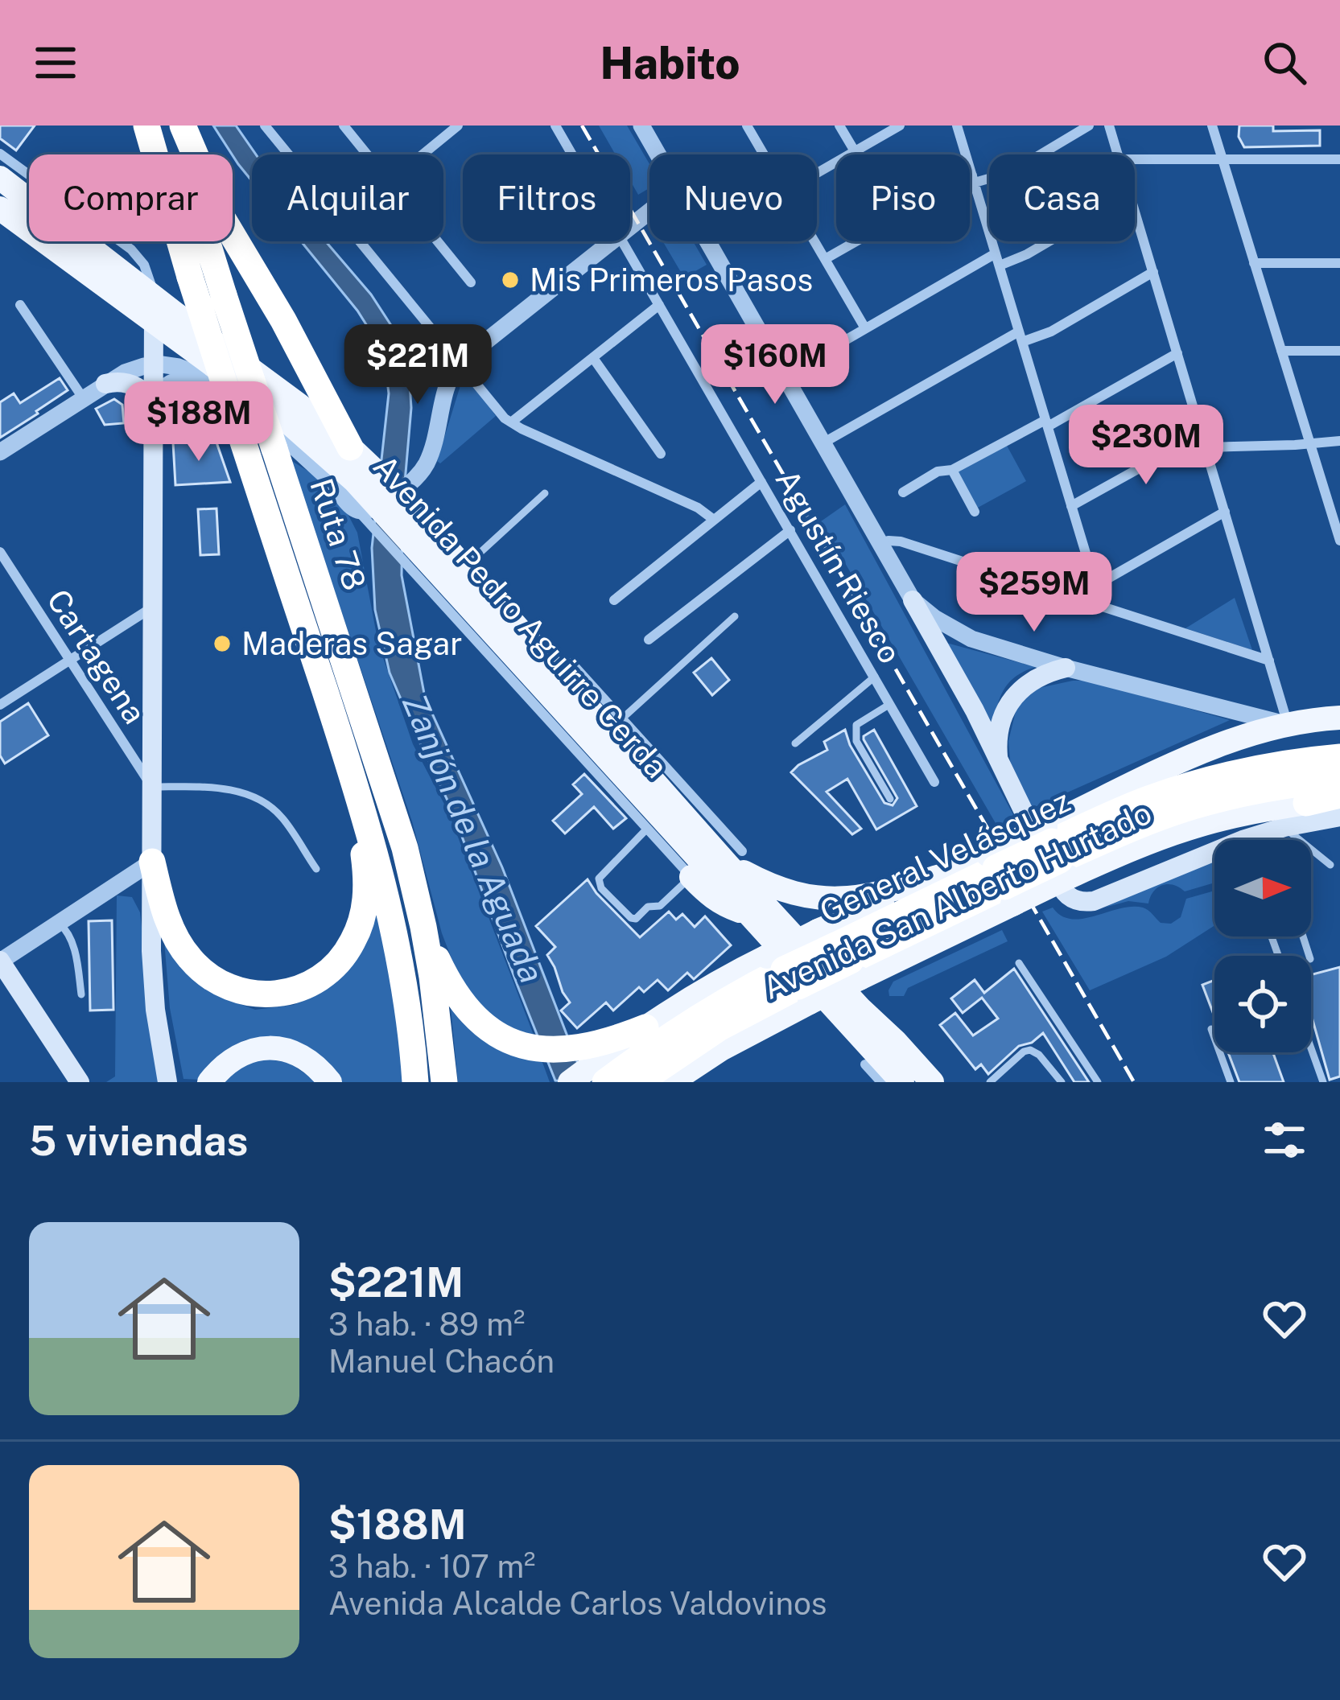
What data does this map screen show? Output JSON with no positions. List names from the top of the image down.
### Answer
{
  "streets": {
    "highway": ["Ruta 78", "General Velásquez"],
    "main road": ["Avenida Pedro Aguirre Cerda", "Avenida San Alberto Hurtado"],
    "street": ["Agustín Riesco", "Cartagena"]
  },
  "crossings": [
    ["Avenida Pedro Aguirre Cerda", "General Velásquez"],
    ["Avenida Pedro Aguirre Cerda", "Avenida San Alberto Hurtado"],
    ["General Velásquez", "Avenida San Alberto Hurtado"]
  ],
  "water": ["Zanjón de la Aguada"],
  "places": ["Mis Primeros Pasos", "Maderas Sagar"],
  "north": "right",
  "page": {
    "header": "Habito",
    "chip": [
      "Comprar",
      "Alquilar",
      "Filtros",
      "Nuevo",
      "Piso",
      "Casa"
    ],
    "price": [
      "$221M",
      "$160M",
      "$188M",
      "$230M",
      "$259M"
    ],
    "heading": "5 viviendas",
    "list": [
      {
        "name": "$221M",
        "note": "3 hab. · 89 m² · Manuel Chacón"
      },
      {
        "name": "$188M",
        "note": "3 hab. · 107 m² · Avenida Alcalde Carlos Valdovinos"
      }
    ]
  }
}
